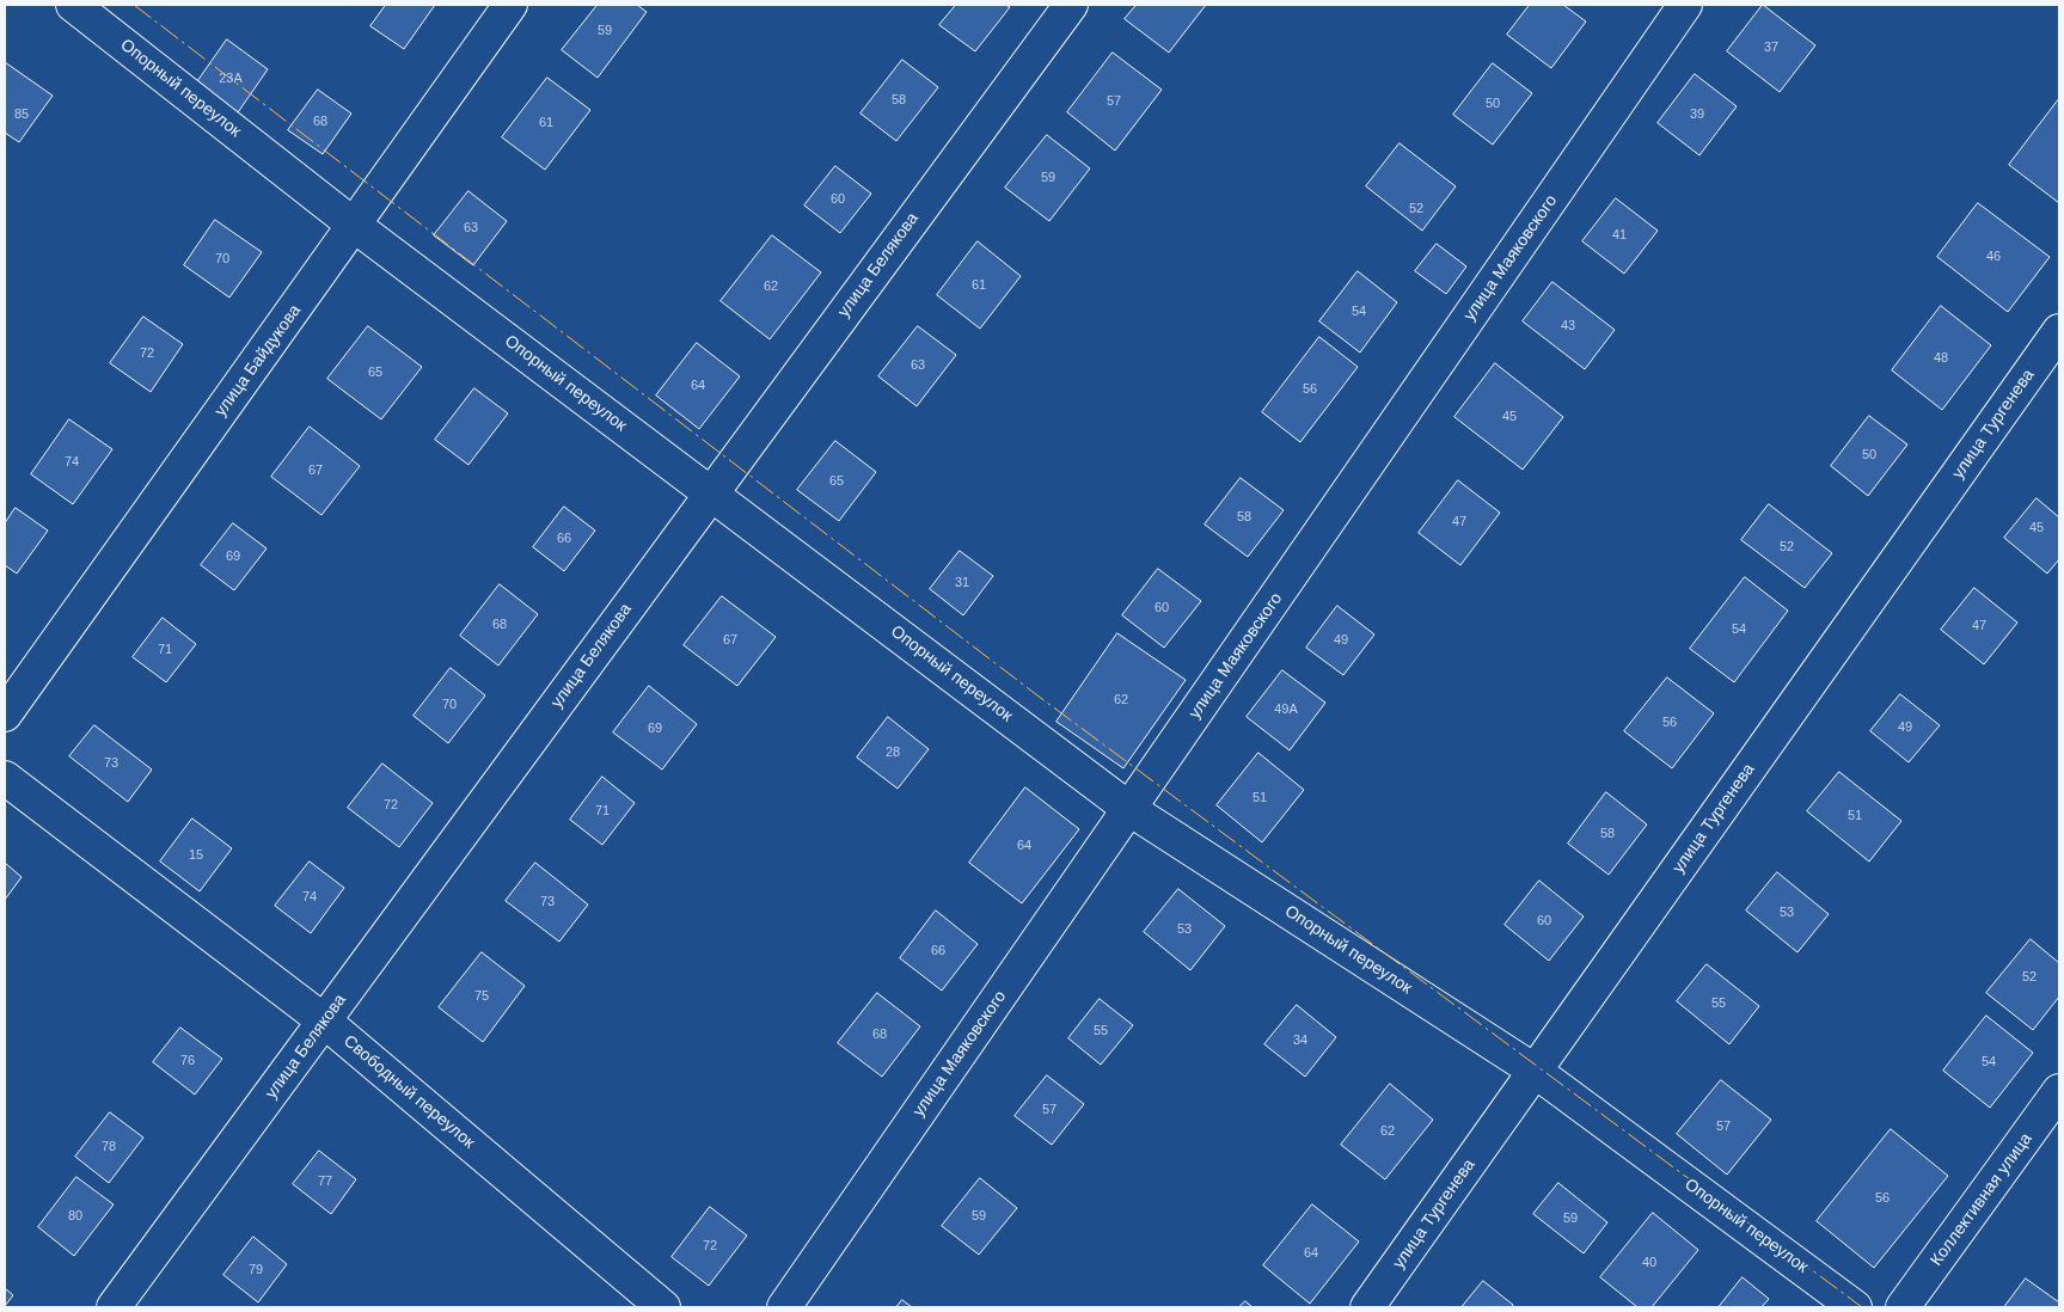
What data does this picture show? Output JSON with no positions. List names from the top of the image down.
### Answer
{
  "streets": {
    "street": [
      "Опорный переулок",
      "улица Маяковского",
      "улица Белякова",
      "улица Байдукова",
      "улица Тургенева",
      "Свободный переулок",
      "Коллективная улица"
    ]
  },
  "crossings": [
    ["Опорный переулок", "улица Маяковского"],
    ["Опорный переулок", "улица Белякова"],
    ["Опорный переулок", "улица Байдукова"],
    ["Опорный переулок", "улица Тургенева"],
    ["улица Белякова", "Свободный переулок"]
  ],
  "house_numbers": [
    "59",
    "37",
    "23А",
    "58",
    "57",
    "50",
    "85",
    "39",
    "68",
    "61",
    "59",
    "60",
    "52",
    "63",
    "41",
    "46",
    "70",
    "61",
    "62",
    "54",
    "43",
    "72",
    "48",
    "63",
    "65",
    "64",
    "56",
    "45",
    "50",
    "74",
    "67",
    "65",
    "58",
    "47",
    "45",
    "66",
    "52",
    "69",
    "31",
    "60",
    "68",
    "47",
    "54",
    "67",
    "49",
    "71",
    "62",
    "70",
    "49А",
    "56",
    "49",
    "69",
    "28",
    "73",
    "51",
    "72",
    "71",
    "51",
    "58",
    "64",
    "15",
    "74",
    "73",
    "53",
    "60",
    "53",
    "66",
    "52",
    "75",
    "55",
    "55",
    "68",
    "34",
    "76",
    "54",
    "57",
    "57",
    "62",
    "78",
    "77",
    "56",
    "80",
    "59",
    "59",
    "72",
    "64",
    "40",
    "79"
  ]
}
